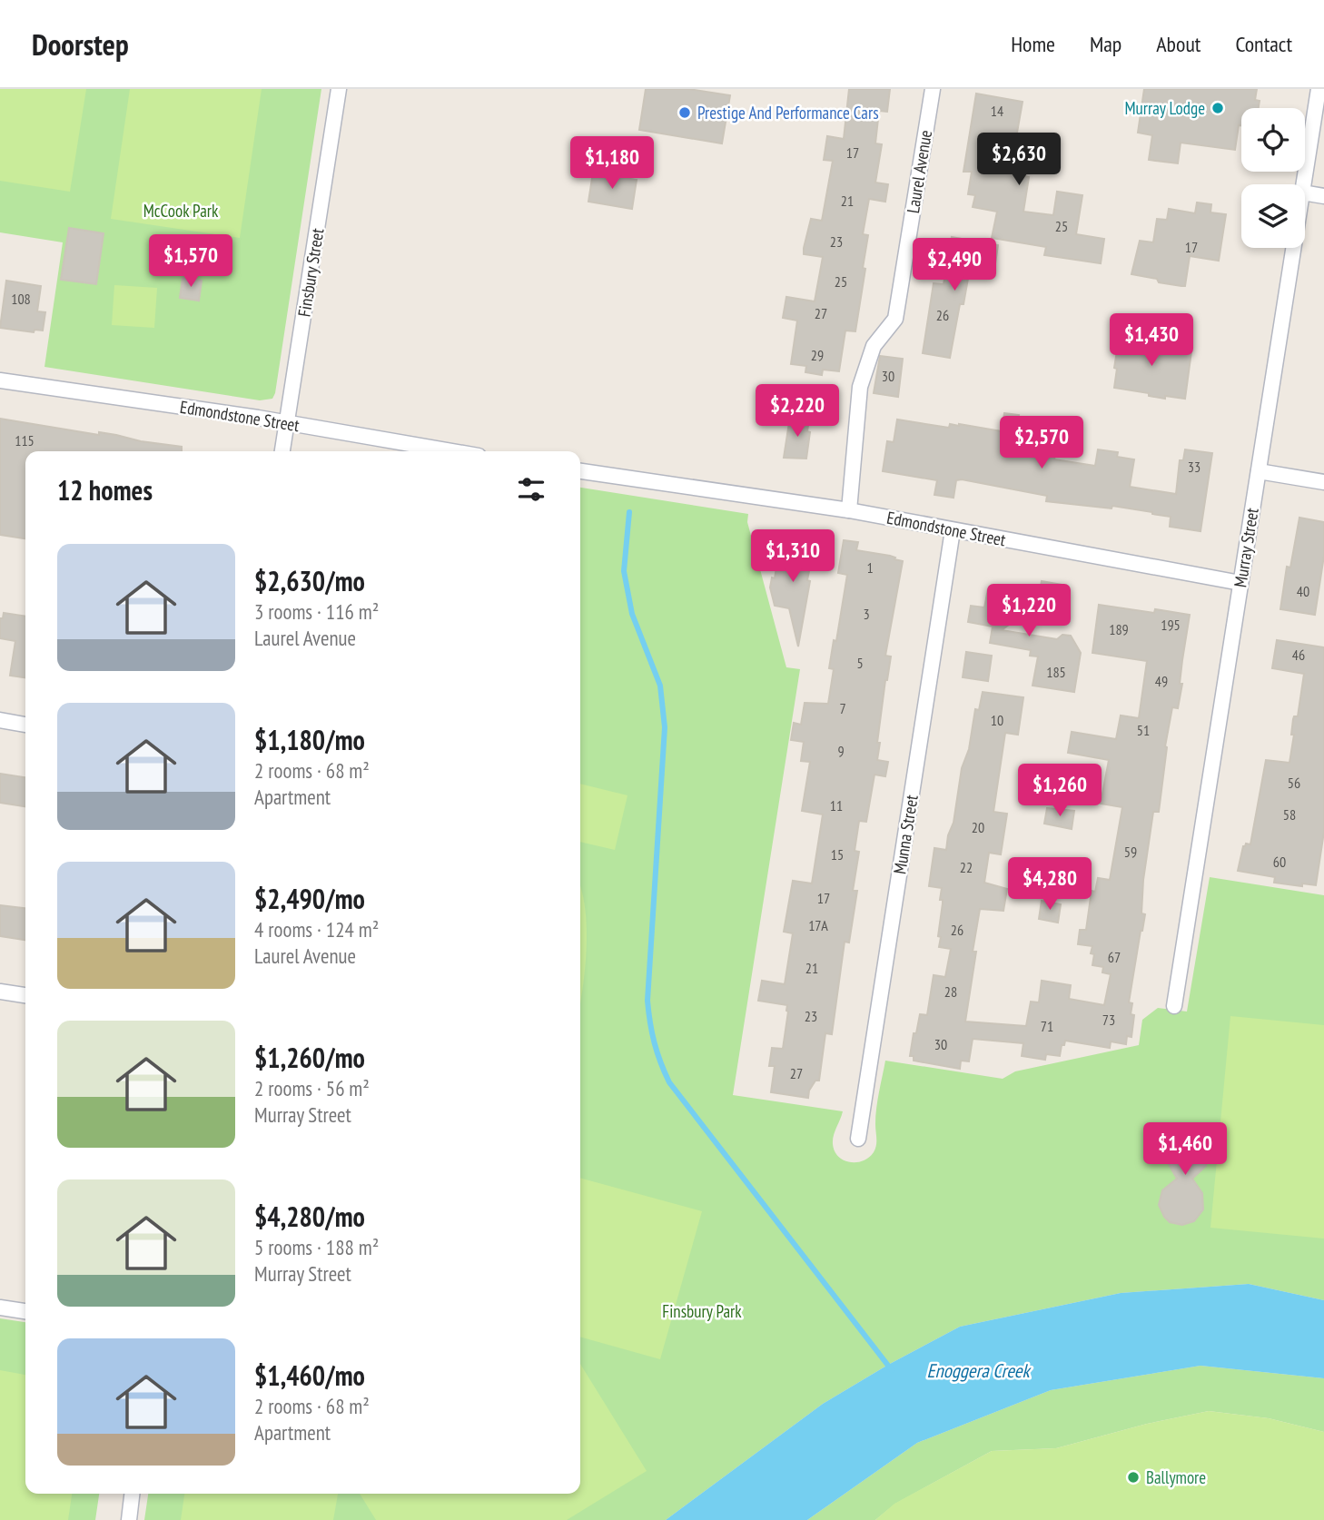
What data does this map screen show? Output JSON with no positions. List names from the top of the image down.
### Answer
{
  "streets": {
    "street": [
      "Laurel Avenue",
      "Finsbury Street",
      "Edmondstone Street",
      "Murray Street",
      "Munna Street"
    ]
  },
  "crossings": [
    ["Laurel Avenue", "Edmondstone Street"],
    ["Finsbury Street", "Edmondstone Street"],
    ["Edmondstone Street", "Murray Street"],
    ["Edmondstone Street", "Munna Street"]
  ],
  "water": ["Enoggera Creek"],
  "parks": ["McCook Park", "Finsbury Park"],
  "places": ["Murray Lodge", "Prestige And Performance Cars", "Ballymore"],
  "house_numbers": [
    "14",
    "17",
    "21",
    "25",
    "23",
    "17",
    "25",
    "108",
    "27",
    "26",
    "29",
    "30",
    "115",
    "33",
    "1",
    "40",
    "3",
    "195",
    "189",
    "46",
    "5",
    "185",
    "49",
    "7",
    "10",
    "51",
    "9",
    "56",
    "11",
    "58",
    "20",
    "59",
    "15",
    "60",
    "22",
    "17",
    "17A",
    "26",
    "67",
    "21",
    "28",
    "23",
    "73",
    "71",
    "30",
    "27"
  ],
  "page": {
    "header": "Doorstep",
    "nav": [
      "Home",
      "Map",
      "About",
      "Contact"
    ],
    "price": [
      "$2,630",
      "$1,180",
      "$1,570",
      "$2,490",
      "$1,430",
      "$2,220",
      "$2,570",
      "$1,310",
      "$1,220",
      "$1,260",
      "$4,280",
      "$1,460"
    ],
    "heading": "12 homes",
    "list": [
      {
        "name": "$2,630/mo",
        "note": "3 rooms · 116 m² · Laurel Avenue"
      },
      {
        "name": "$1,180/mo",
        "note": "2 rooms · 68 m² · Apartment"
      },
      {
        "name": "$2,490/mo",
        "note": "4 rooms · 124 m² · Laurel Avenue"
      },
      {
        "name": "$1,260/mo",
        "note": "2 rooms · 56 m² · Murray Street"
      },
      {
        "name": "$4,280/mo",
        "note": "5 rooms · 188 m² · Murray Street"
      },
      {
        "name": "$1,460/mo",
        "note": "2 rooms · 68 m² · Apartment"
      }
    ]
  }
}
